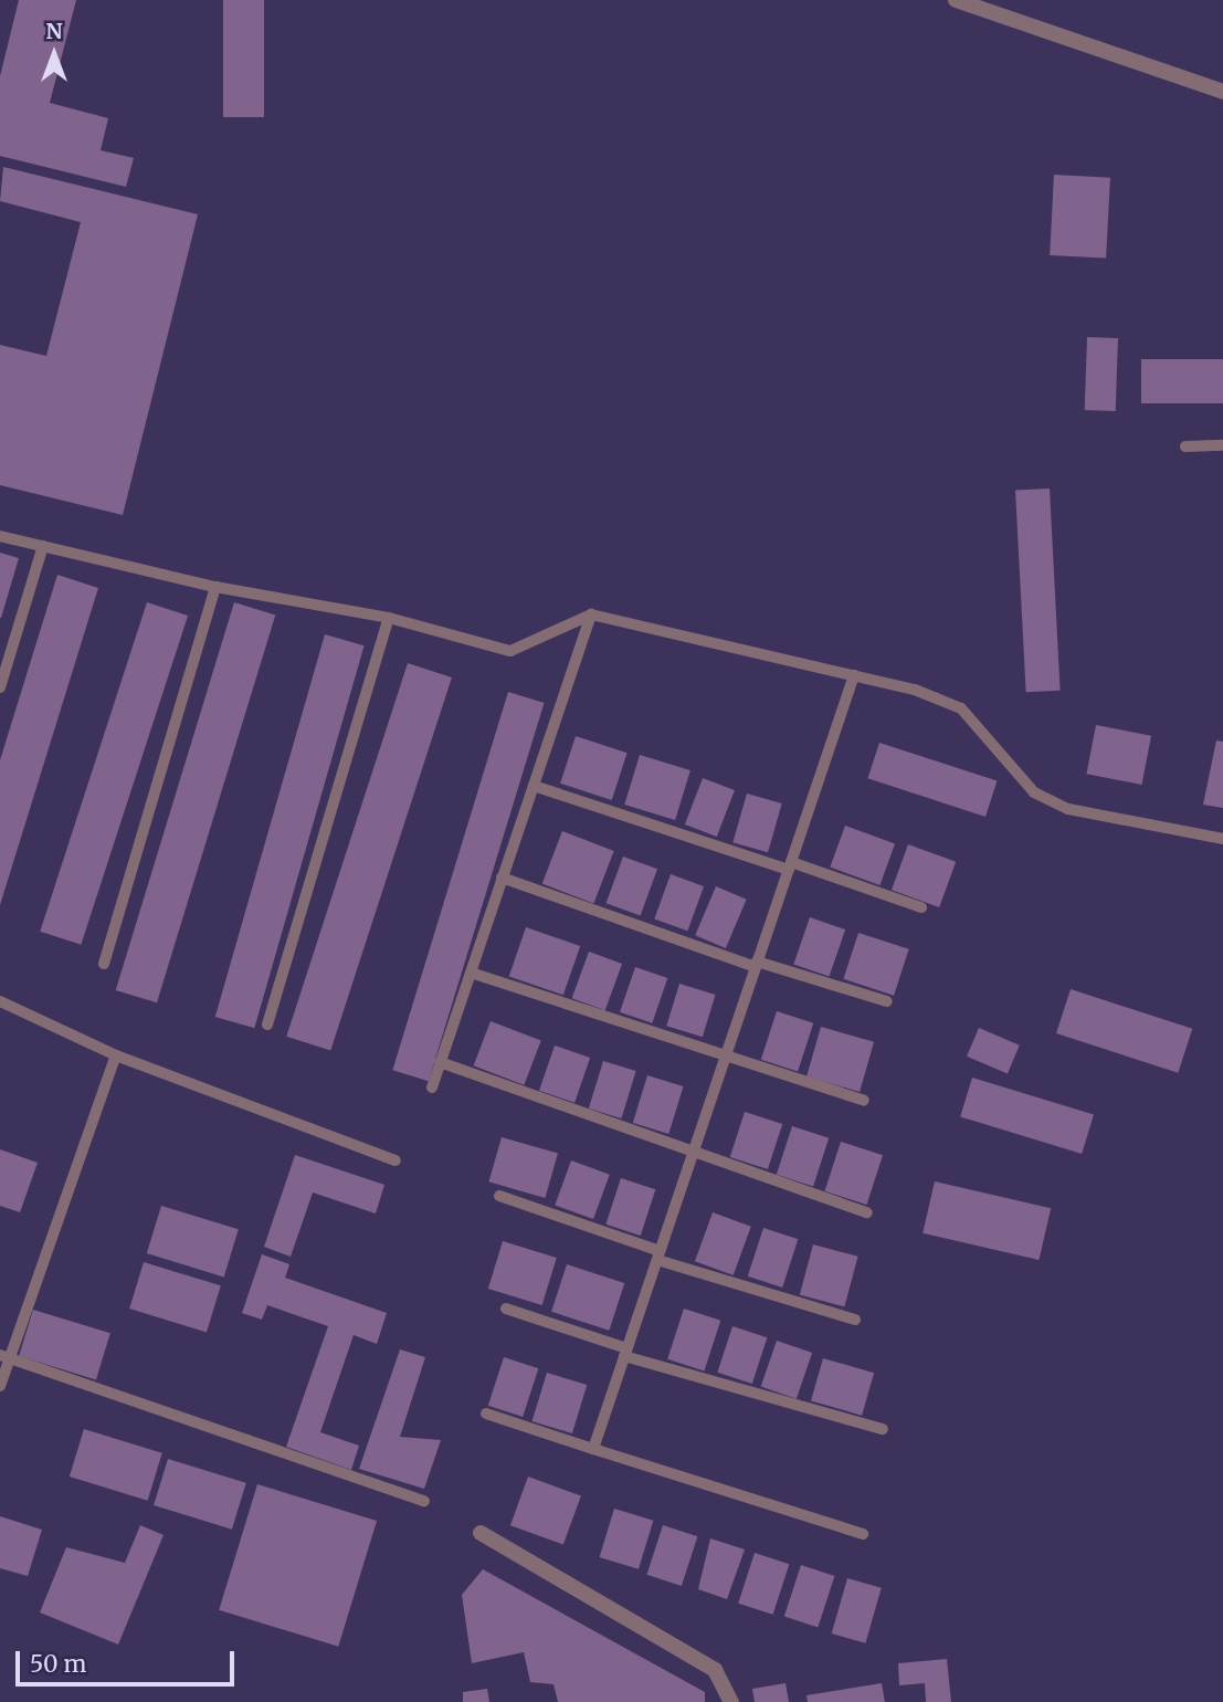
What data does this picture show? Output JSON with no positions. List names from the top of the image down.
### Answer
{
  "scale_bar": "50 m",
  "north": "top"
}
